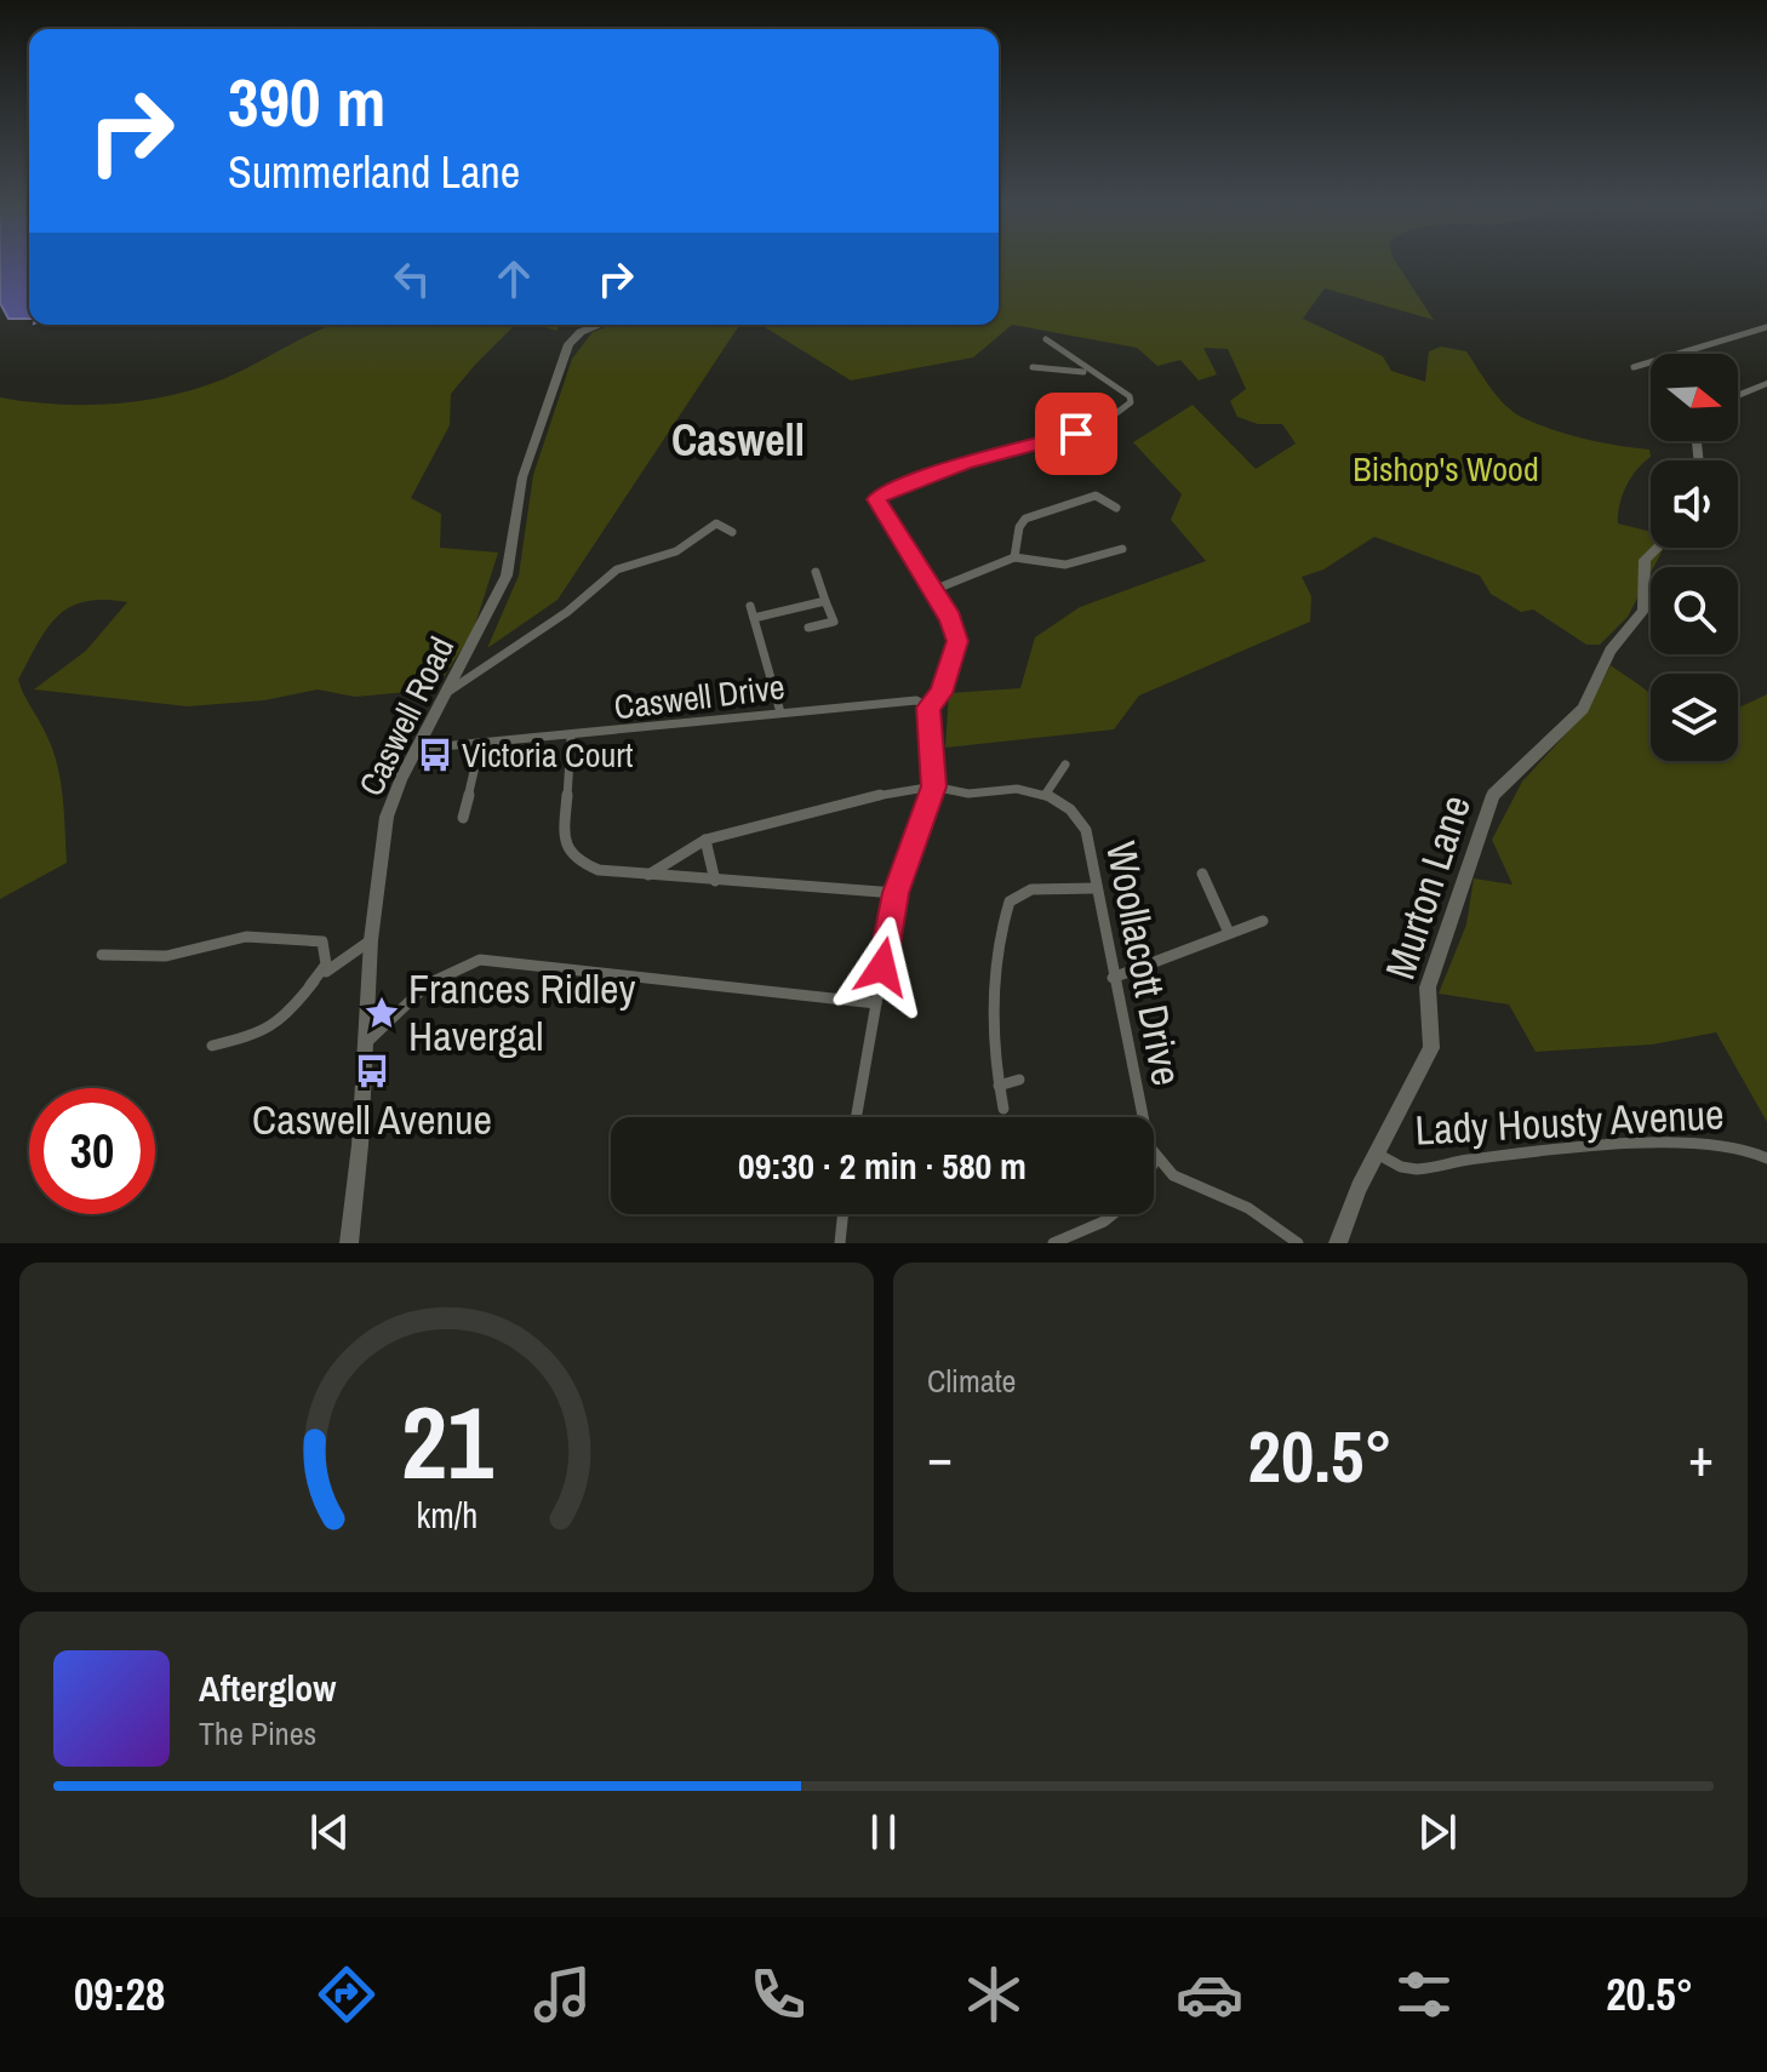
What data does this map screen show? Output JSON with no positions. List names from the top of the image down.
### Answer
{
  "streets": {
    "main road": ["Caswell Road", "Murton Lane"],
    "street": ["Caswell Drive", "Woollacott Drive", "Lady Housty Avenue"]
  },
  "crossings": [
    ["Caswell Drive", "Caswell Road"],
    ["Murton Lane", "Lady Housty Avenue"]
  ],
  "districts": ["Caswell"],
  "parks": ["Bishop's Wood"],
  "places": {
    "bus stop": ["Victoria Court", "Caswell Avenue"],
    "place": ["Frances Ridley Havergal"]
  },
  "north": "right",
  "page": {
    "turn": ["390 m", "Summerland Lane"],
    "limit": "30",
    "trip": "09:30 · 2 min · 580 m",
    "tile": "Climate",
    "heat": ["−", "20.5°", "+"],
    "song": ["Afterglow", "The Pines"],
    "tabs": ["09:28", "20.5°"],
    "gauge": ["21", "km/h"]
  }
}
